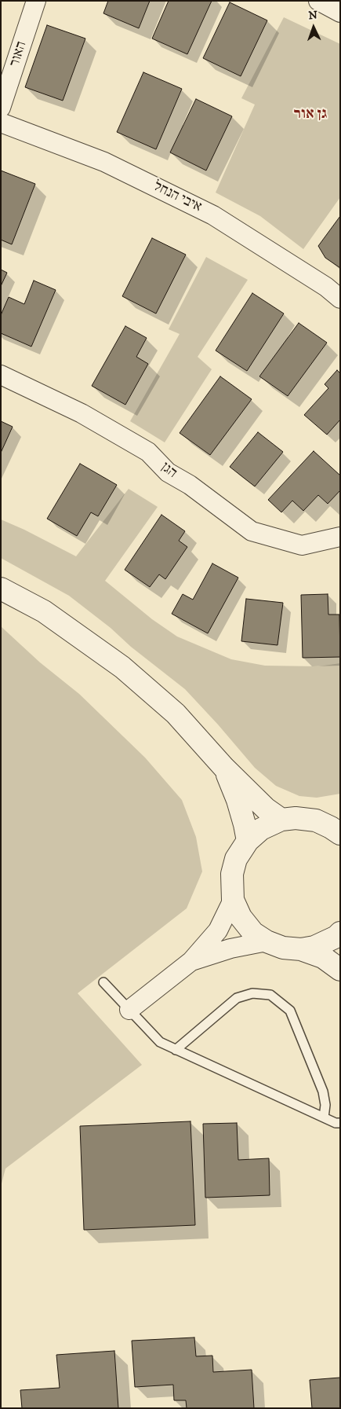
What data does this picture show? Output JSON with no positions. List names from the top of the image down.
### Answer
{
  "streets": {
    "street": ["האור", "איבי הנחל", "הגן"]
  },
  "districts": ["גן אור"],
  "north": "top"
}
